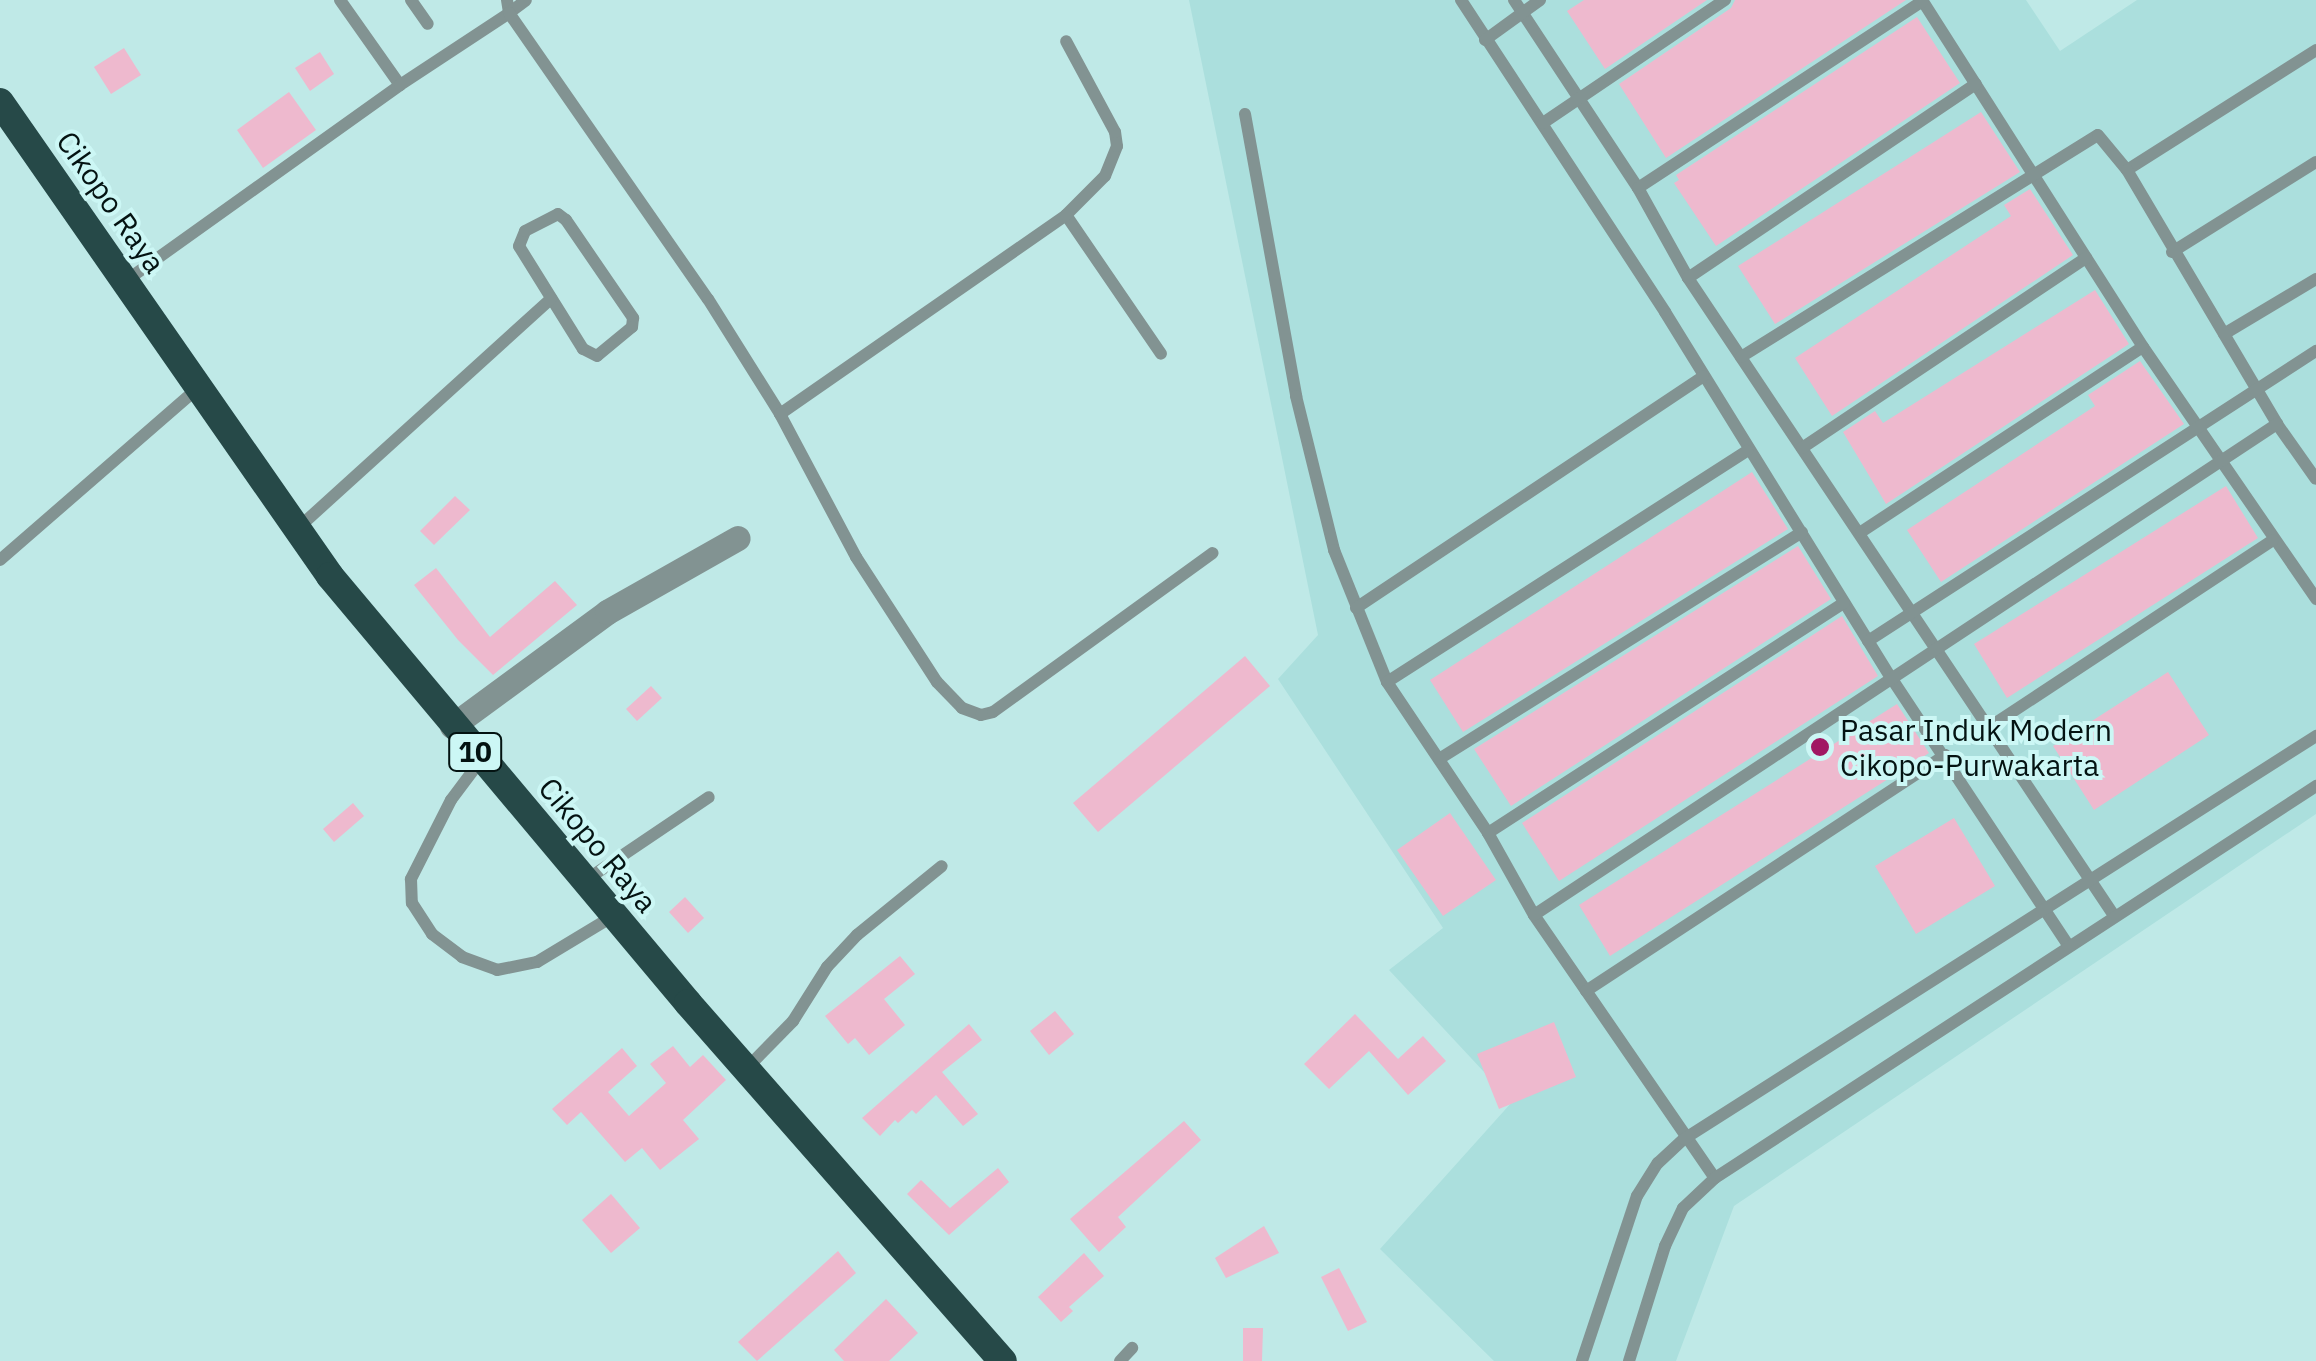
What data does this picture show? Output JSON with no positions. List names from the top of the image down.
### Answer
{
  "streets": {
    "highway": ["Cikopo Raya", "10"]
  },
  "places": ["Pasar Induk Modern Cikopo-Purwakarta"]
}
